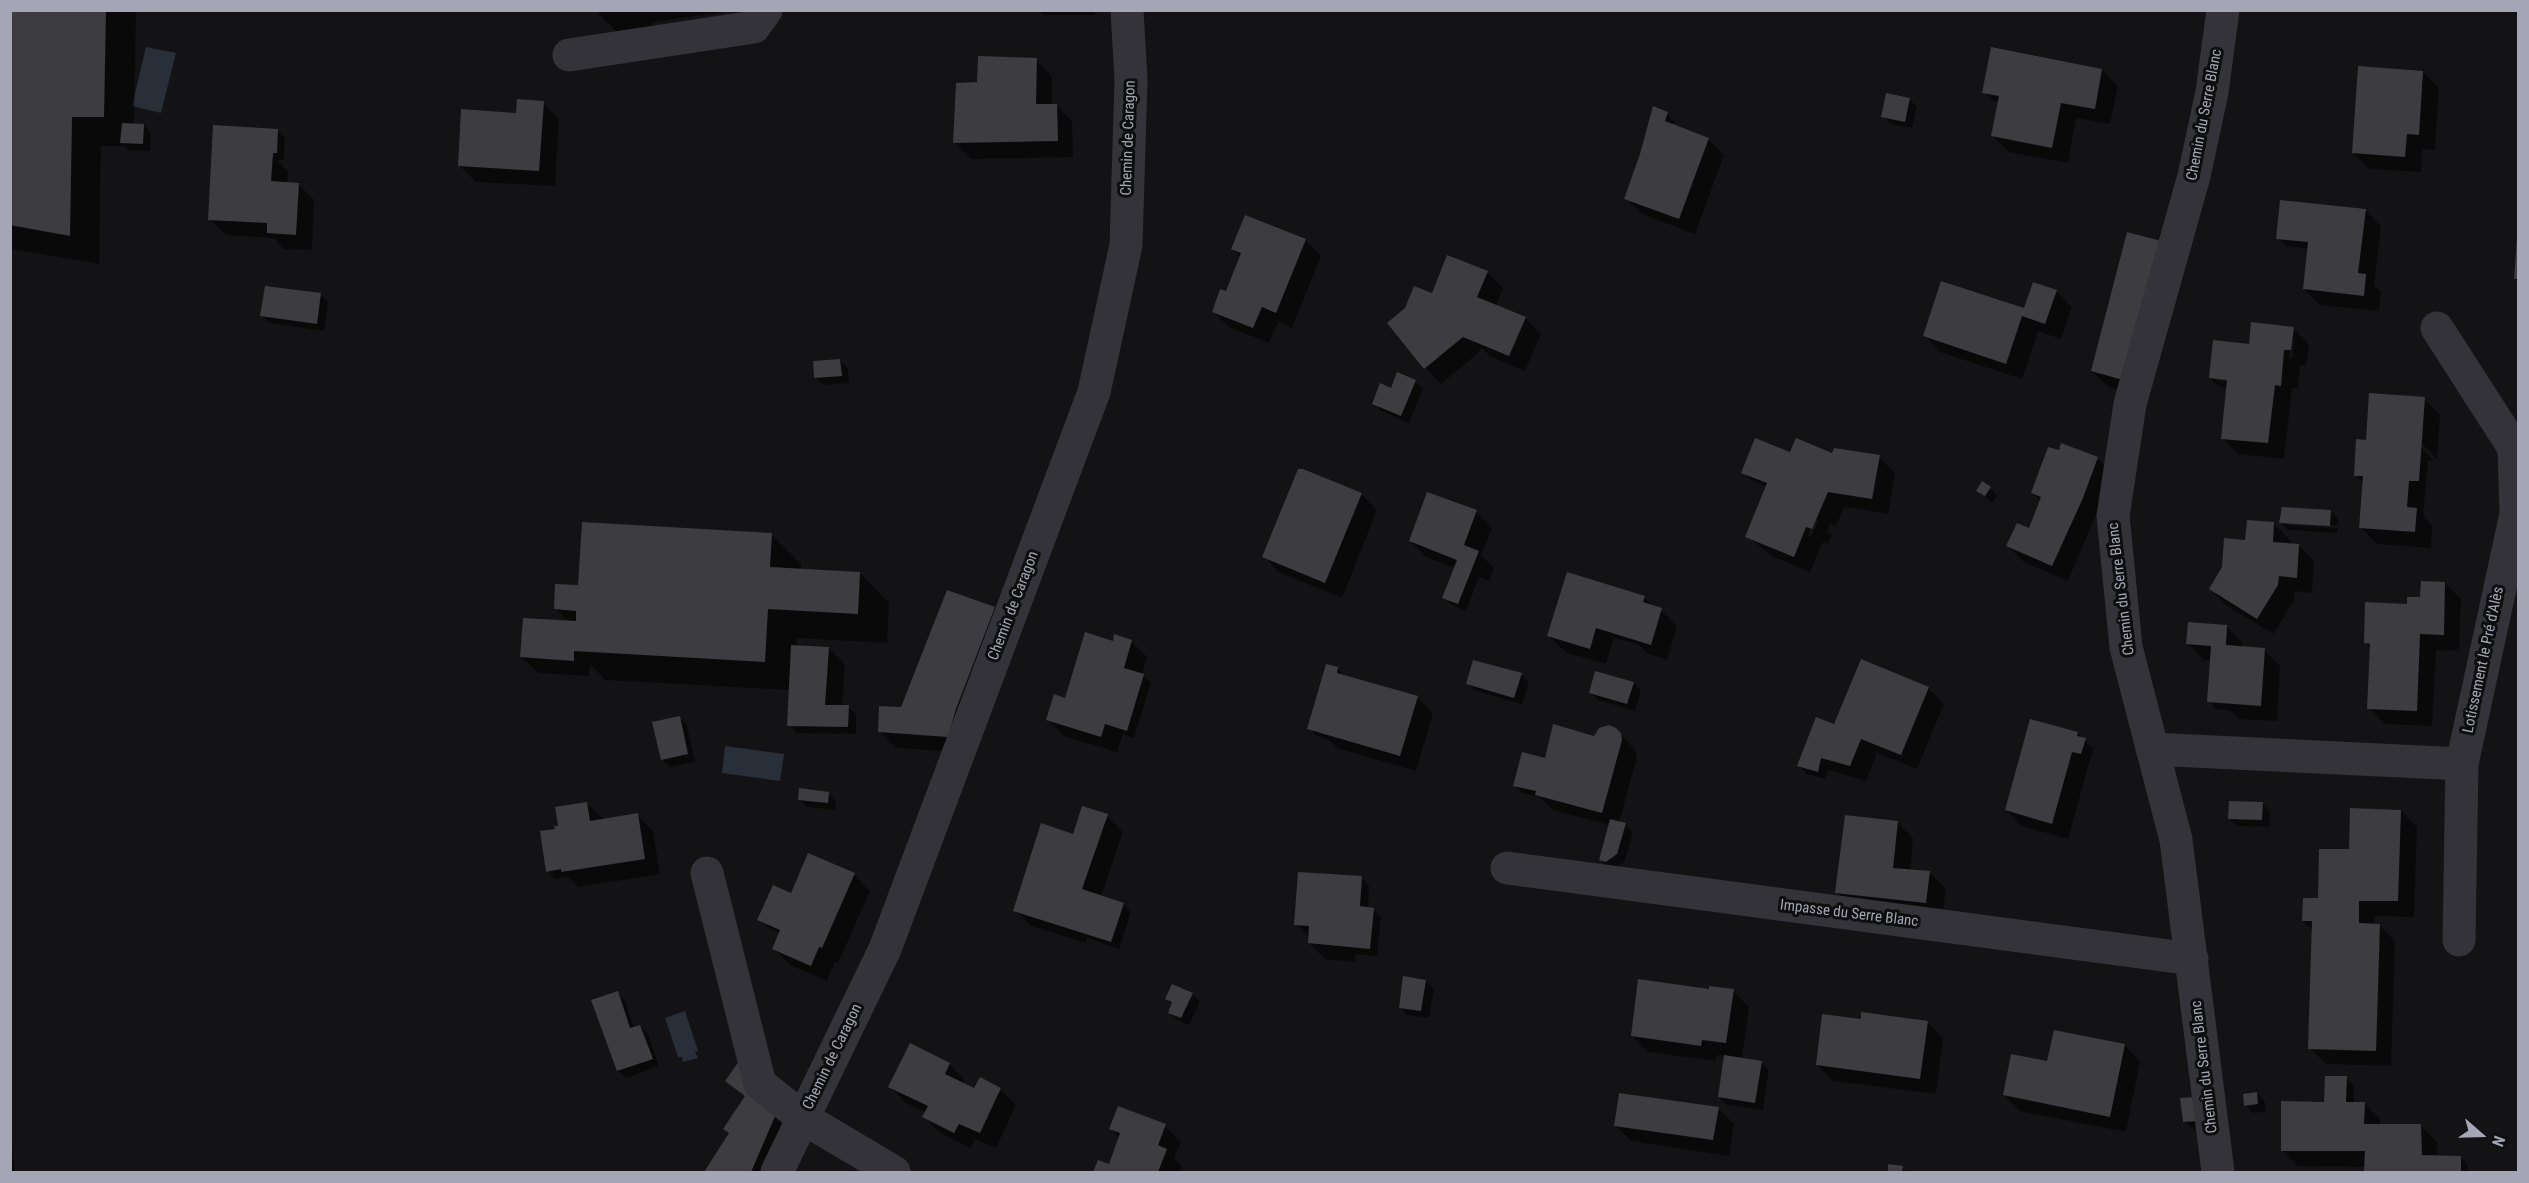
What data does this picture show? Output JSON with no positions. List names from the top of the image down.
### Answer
{
  "streets": {
    "street": [
      "Chemin du Serre Blanc",
      "Chemin de Caragon",
      "Lotissement le Pré d'Alès",
      "Impasse du Serre Blanc"
    ]
  },
  "crossings": [
    ["Chemin du Serre Blanc", "Impasse du Serre Blanc"]
  ],
  "north": "right"
}
